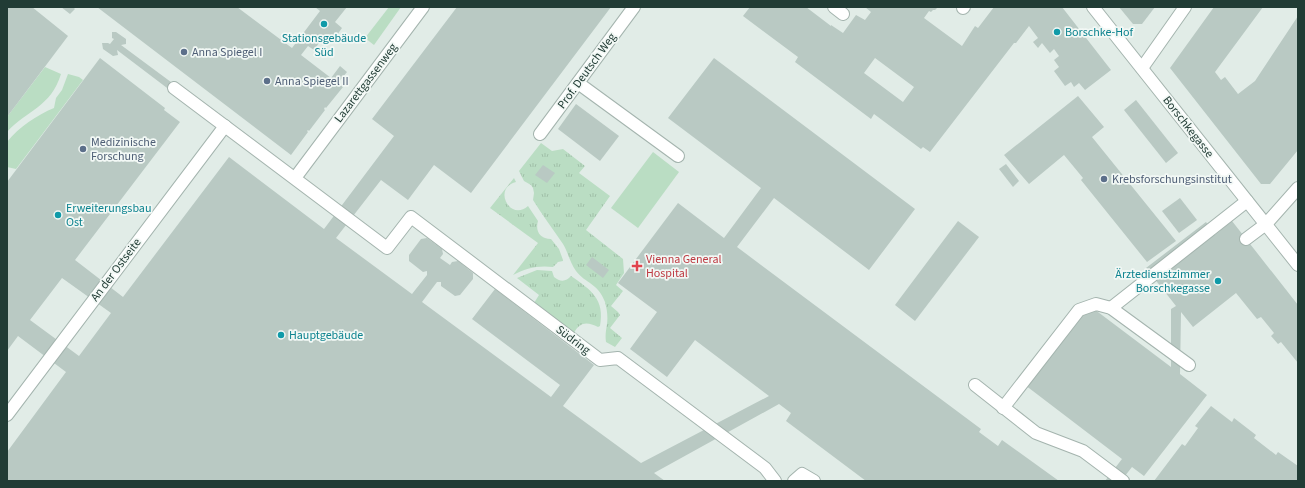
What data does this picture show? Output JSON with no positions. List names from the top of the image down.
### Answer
{
  "streets": {
    "street": [
      "Prof. Deutsch Weg",
      "Lazarettgassenweg",
      "Borschkegasse",
      "An der Ostseite",
      "Südring"
    ]
  },
  "crossings": [
    ["Lazarettgassenweg", "Südring"]
  ],
  "places": {
    "other": [
      "Stationsgebäude Süd",
      "Borschke-Hof",
      "Anna Spiegel I",
      "Anna Spiegel II",
      "Medizinische Forschung",
      "Krebsforschungsinstitut",
      "Erweiterungsbau Ost",
      "Ärztedienstzimmer Borschkegasse",
      "Hauptgebäude"
    ],
    "health": ["Vienna General Hospital"]
  }
}
